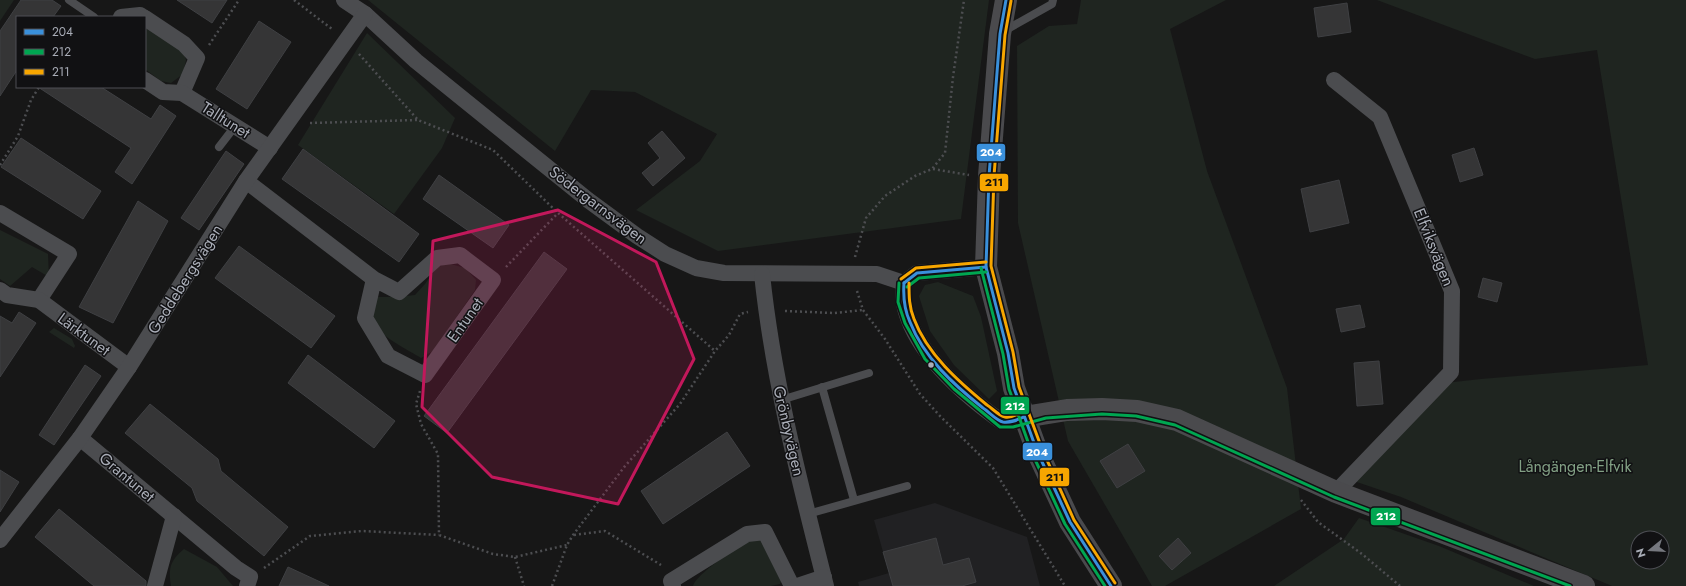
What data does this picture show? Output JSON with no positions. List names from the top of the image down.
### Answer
{
  "streets": {
    "street": [
      "Talltunet",
      "Södergarnsvägen",
      "Elfviksvägen",
      "Geddebergsvägen",
      "Entunet",
      "Lärktunet",
      "Grönbyvägen",
      "Grantunet"
    ]
  },
  "crossings": [
    ["Talltunet", "Geddebergsvägen"],
    ["Södergarnsvägen", "Geddebergsvägen"],
    ["Södergarnsvägen", "Grönbyvägen"],
    ["Geddebergsvägen", "Entunet"],
    ["Geddebergsvägen", "Lärktunet"],
    ["Geddebergsvägen", "Grantunet"]
  ],
  "parks": ["Långängen-Elfvik"],
  "lines": ["transit line 204", "transit line 211", "transit line 212"],
  "legend": ["204", "212", "211"],
  "north": "left"
}
